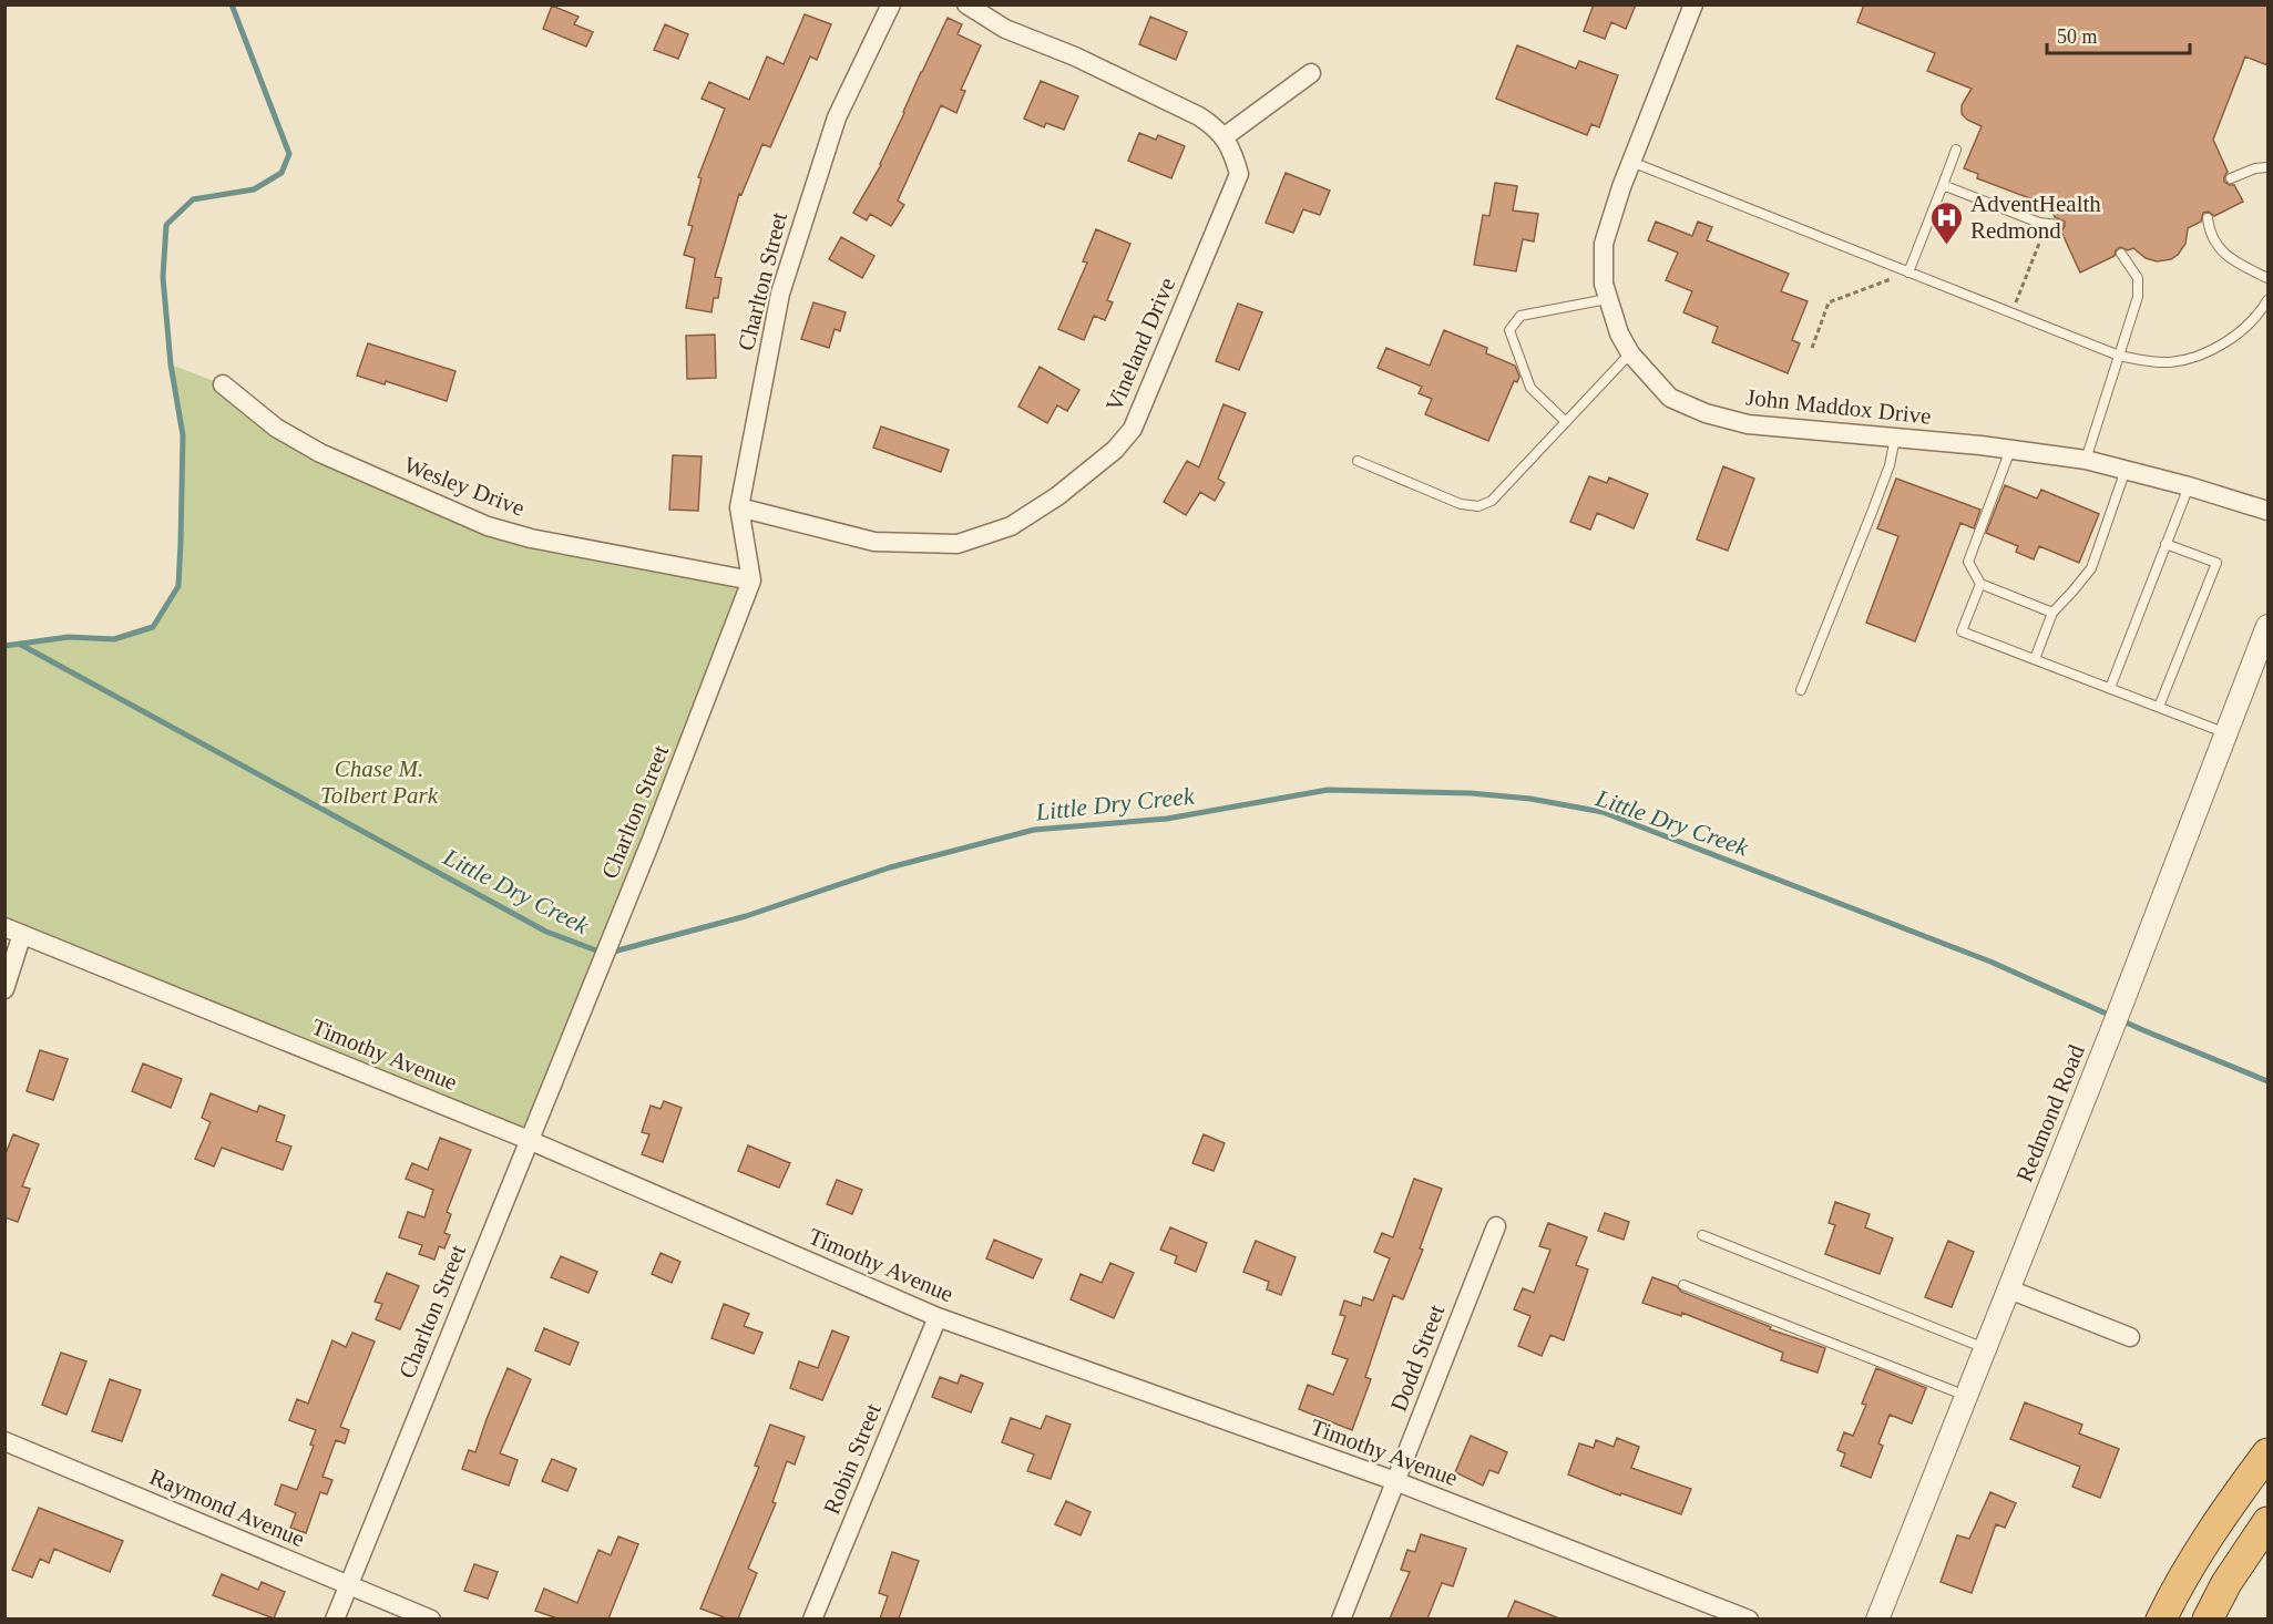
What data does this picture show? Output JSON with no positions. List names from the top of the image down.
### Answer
{
  "streets": {
    "street": [
      "Charlton Street",
      "Vineland Drive",
      "John Maddox Drive",
      "Wesley Drive",
      "Timothy Avenue",
      "Redmond Road",
      "Dodd Street",
      "Robin Street",
      "Raymond Avenue"
    ]
  },
  "crossings": [
    ["Charlton Street", "Vineland Drive"],
    ["Charlton Street", "Wesley Drive"],
    ["Charlton Street", "Timothy Avenue"],
    ["Charlton Street", "Raymond Avenue"],
    ["Timothy Avenue", "Dodd Street"],
    ["Timothy Avenue", "Robin Street"]
  ],
  "water": ["Little Dry Creek"],
  "parks": ["Chase M. Tolbert Park"],
  "places": {
    "hospital": ["AdventHealth Redmond"]
  },
  "scale_bar": "50 m"
}
